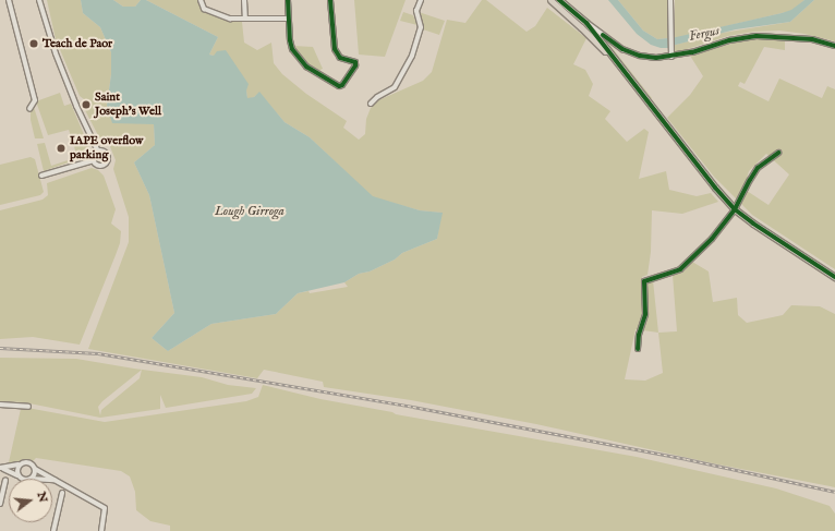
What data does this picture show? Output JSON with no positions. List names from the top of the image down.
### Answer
{
  "water": ["Fergus", "Lough Girroga"],
  "places": ["Teach de Paor", "Saint Joseph's Well", "IAPE overflow parking"],
  "north": "right"
}
